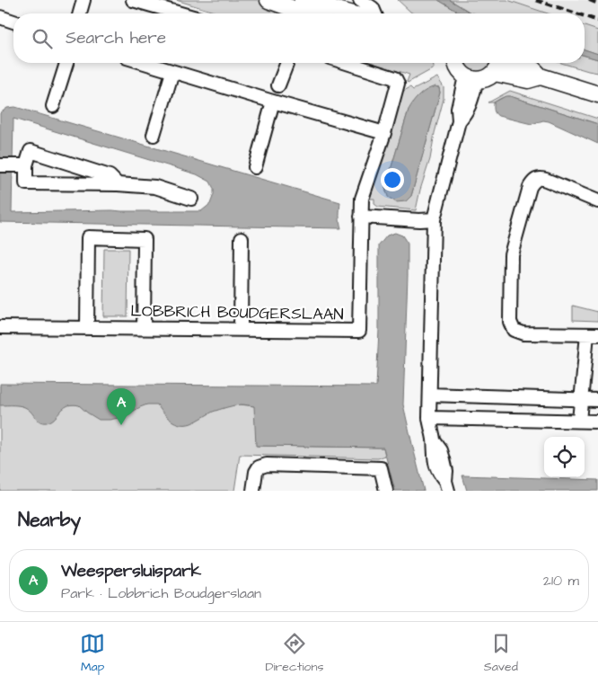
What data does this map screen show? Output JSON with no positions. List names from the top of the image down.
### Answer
{
  "streets": {
    "street": ["LOBBRICH BOUDGERSLAAN"]
  },
  "page": {
    "search": "Search here",
    "pins": "A",
    "heading": "Nearby",
    "list": [
      {
        "mark": "A",
        "name": "Weespersluispark",
        "note": "Park · Lobbrich Boudgerslaan",
        "value": "210 m"
      }
    ],
    "nav": ["Map", "Directions", "Saved"]
  }
}
